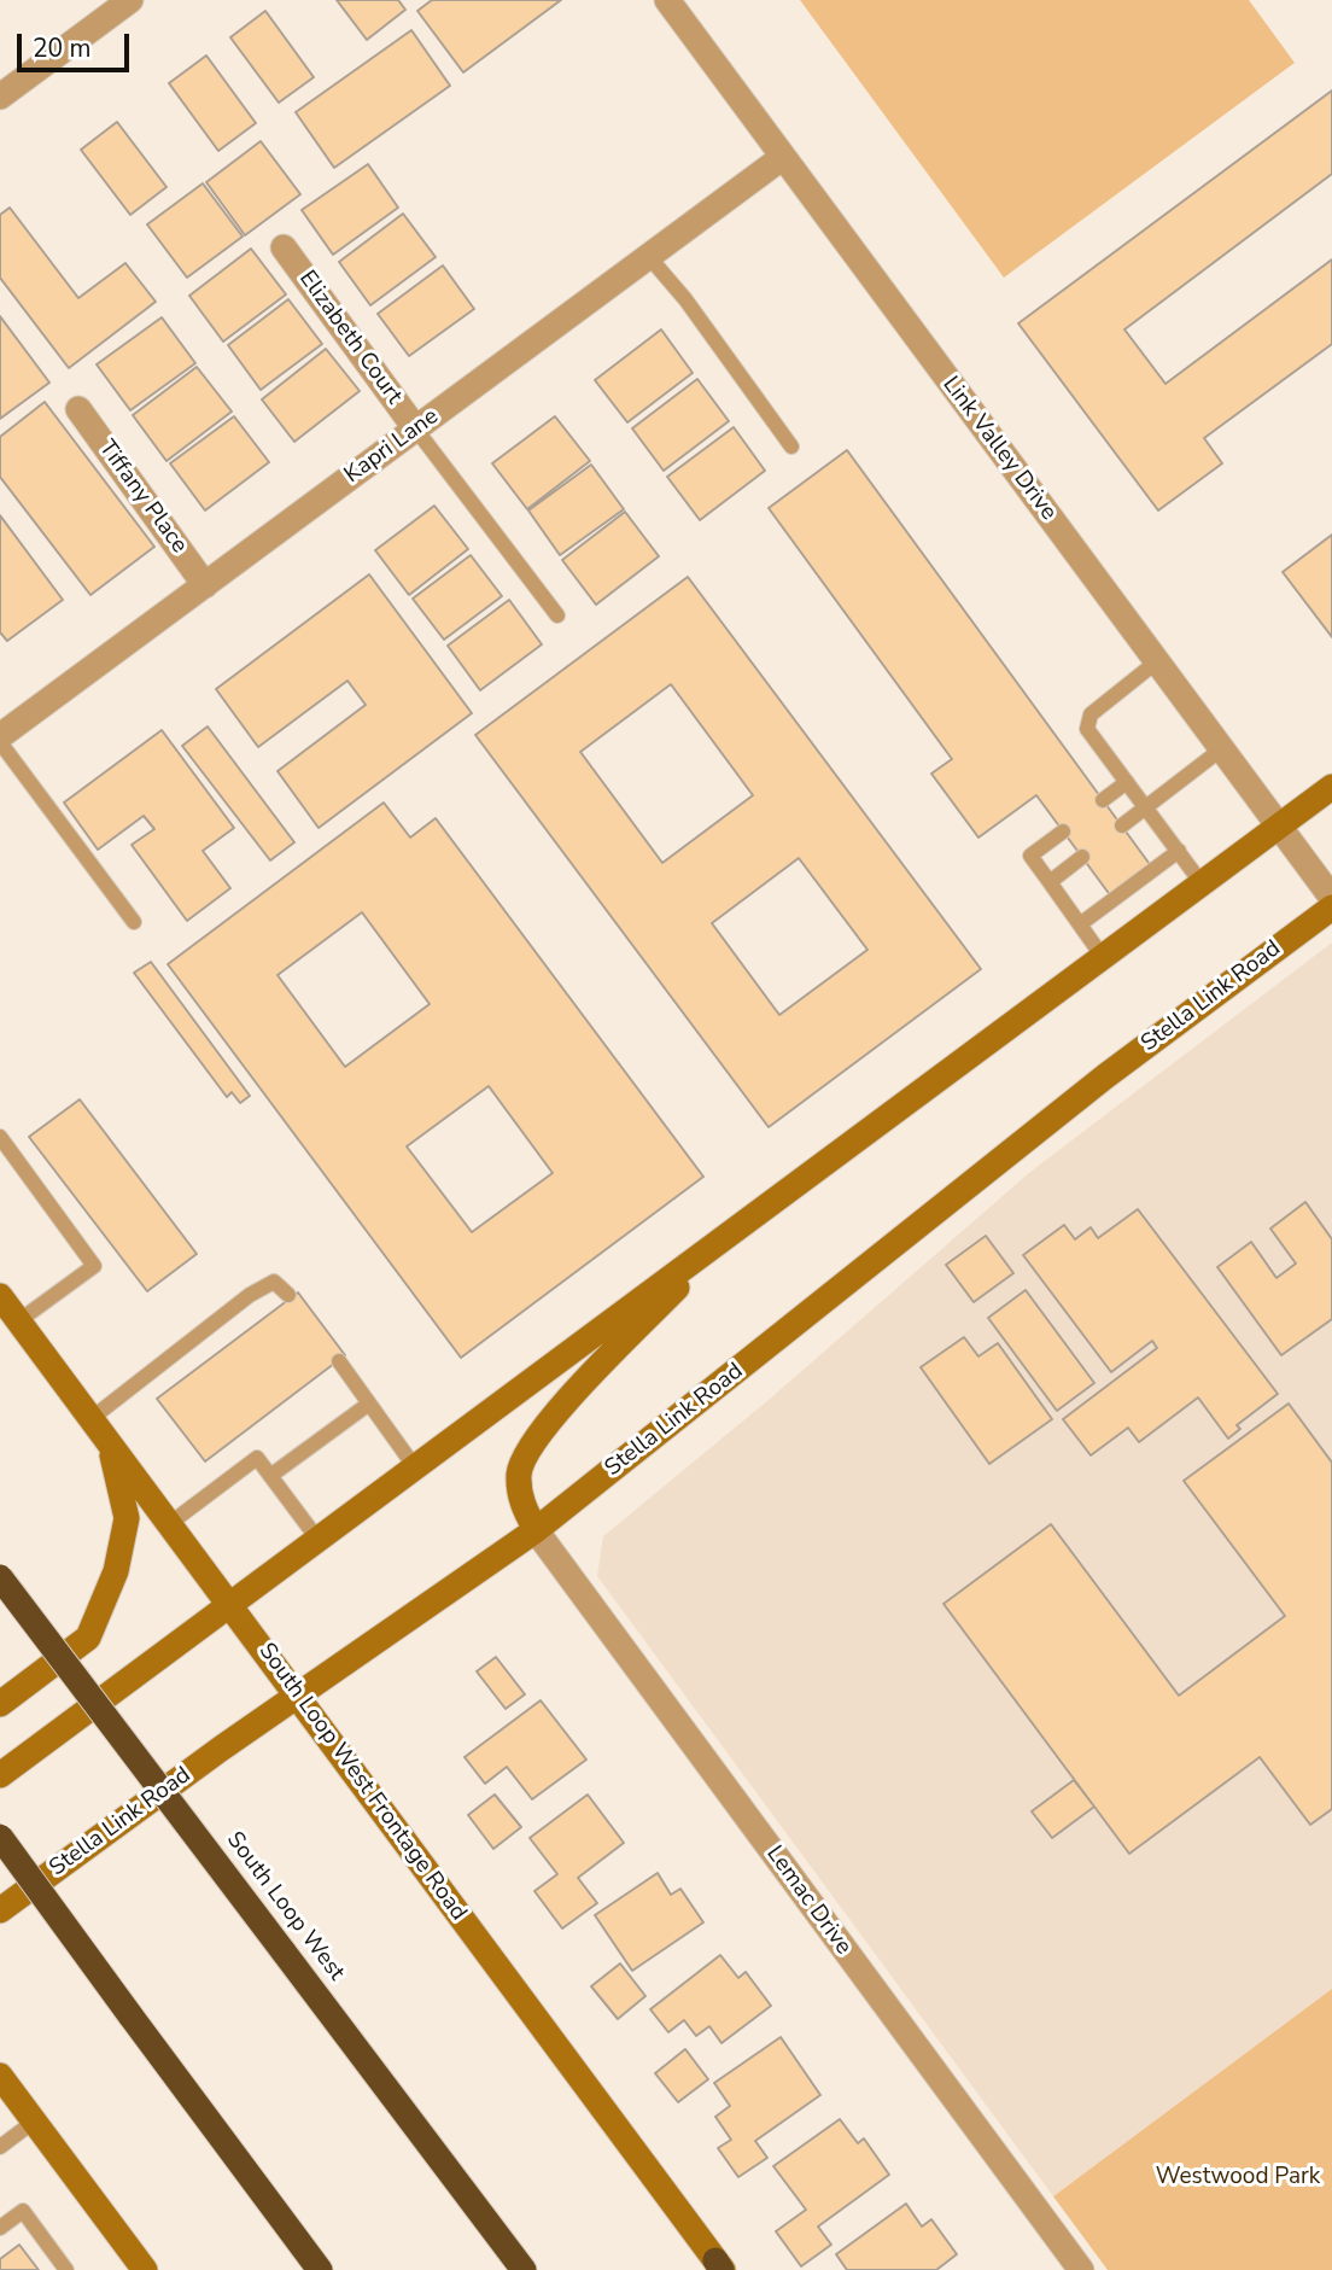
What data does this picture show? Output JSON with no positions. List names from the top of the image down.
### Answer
{
  "streets": {
    "highway": ["South Loop West"],
    "main road": ["Stella Link Road", "South Loop West Frontage Road"],
    "street": [
      "Elizabeth Court",
      "Kapri Lane",
      "Link Valley Drive",
      "Tiffany Place",
      "Lemac Drive"
    ]
  },
  "crossings": [
    ["Elizabeth Court", "Kapri Lane"],
    ["Kapri Lane", "Link Valley Drive"],
    ["Kapri Lane", "Tiffany Place"],
    ["Stella Link Road", "South Loop West Frontage Road"],
    ["Stella Link Road", "Lemac Drive"]
  ],
  "parks": ["Westwood Park"],
  "scale_bar": "20 m"
}
